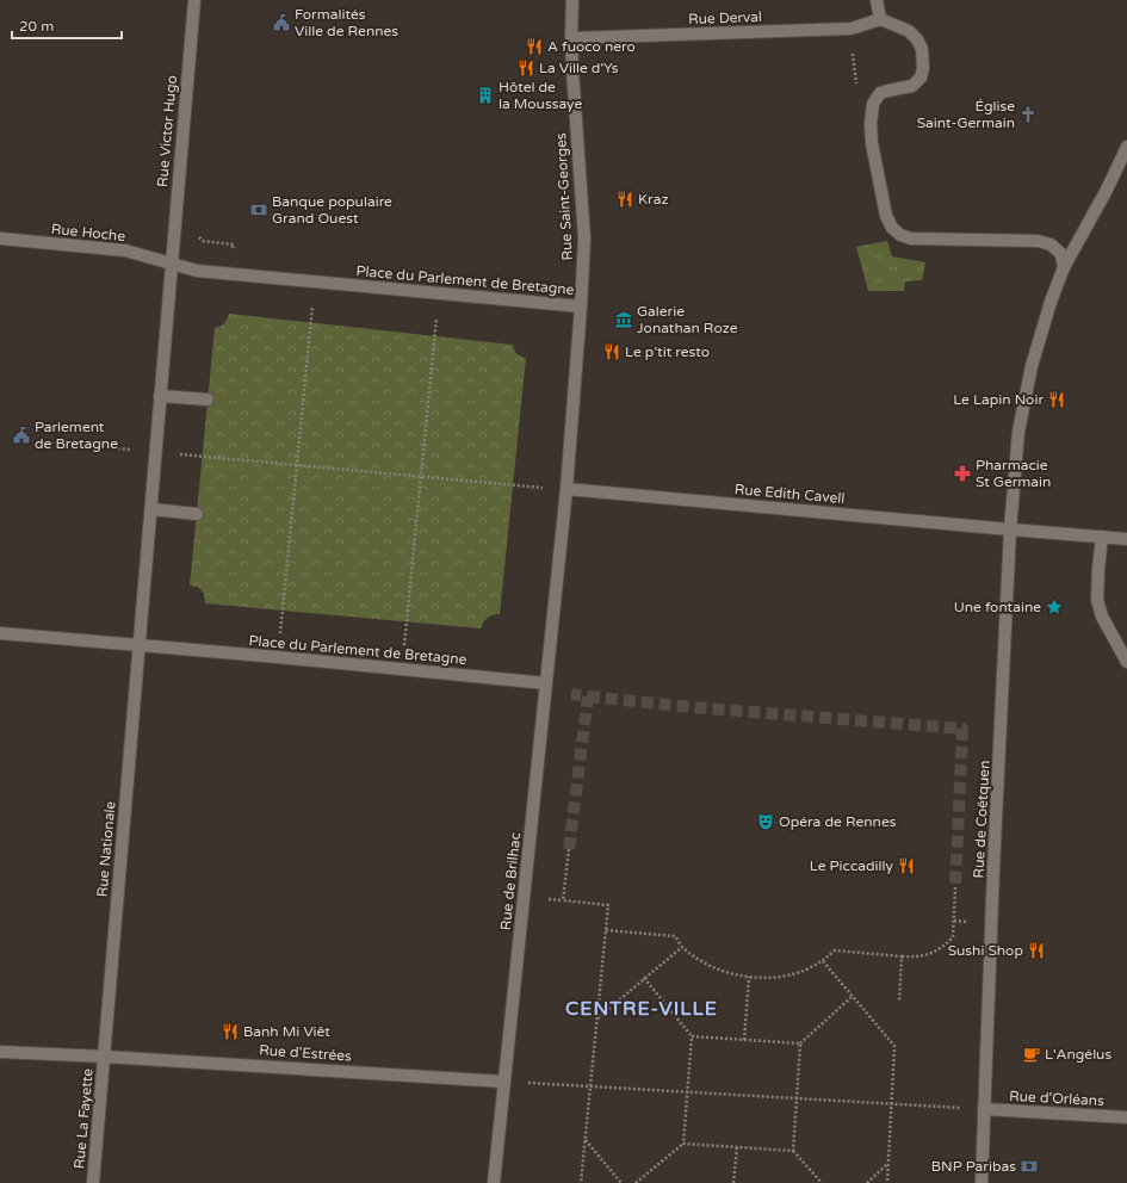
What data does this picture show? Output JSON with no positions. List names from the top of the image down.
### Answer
{
  "streets": {
    "street": [
      "Rue Derval",
      "Rue Victor Hugo",
      "Rue Saint-Georges",
      "Rue Hoche",
      "Place du Parlement de Bretagne",
      "Rue Edith Cavell",
      "Rue de Coëtquen",
      "Rue Nationale",
      "Rue de Brilhac",
      "Rue d'Estrées",
      "Rue d'Orléans",
      "Rue La Fayette"
    ]
  },
  "crossings": [
    ["Rue Derval", "Rue Saint-Georges"],
    ["Rue Victor Hugo", "Rue Hoche"],
    ["Rue Victor Hugo", "Place du Parlement de Bretagne"],
    ["Rue Saint-Georges", "Place du Parlement de Bretagne"],
    ["Rue Hoche", "Place du Parlement de Bretagne"],
    ["Place du Parlement de Bretagne", "Rue Edith Cavell"],
    ["Place du Parlement de Bretagne", "Rue Nationale"],
    ["Place du Parlement de Bretagne", "Rue de Brilhac"],
    ["Rue Edith Cavell", "Rue de Coëtquen"],
    ["Rue de Coëtquen", "Rue d'Orléans"],
    ["Rue Nationale", "Rue d'Estrées"],
    ["Rue Nationale", "Rue La Fayette"],
    ["Rue de Brilhac", "Rue d'Estrées"],
    ["Rue d'Estrées", "Rue La Fayette"]
  ],
  "districts": ["CENTRE-VILLE"],
  "places": {
    "public building": ["Formalités Ville de Rennes", "Parlement de Bretagne"],
    "restaurant": [
      "A fuoco nero",
      "La Ville d'Ys",
      "Kraz",
      "Le p’tit resto",
      "Le Lapin Noir",
      "Le Piccadilly",
      "Sushi Shop",
      "Banh Mi Viêt"
    ],
    "building": ["Hôtel de la Moussaye"],
    "church": ["Église Saint-Germain"],
    "bank": ["Banque populaire Grand Ouest", "BNP Paribas"],
    "museum": ["Galerie Jonathan Roze"],
    "pharmacy": ["Pharmacie St Germain"],
    "place": ["Une fontaine"],
    "theatre": ["Opéra de Rennes"],
    "cafe": ["L'Angélus"]
  },
  "scale_bar": "20 m"
}
